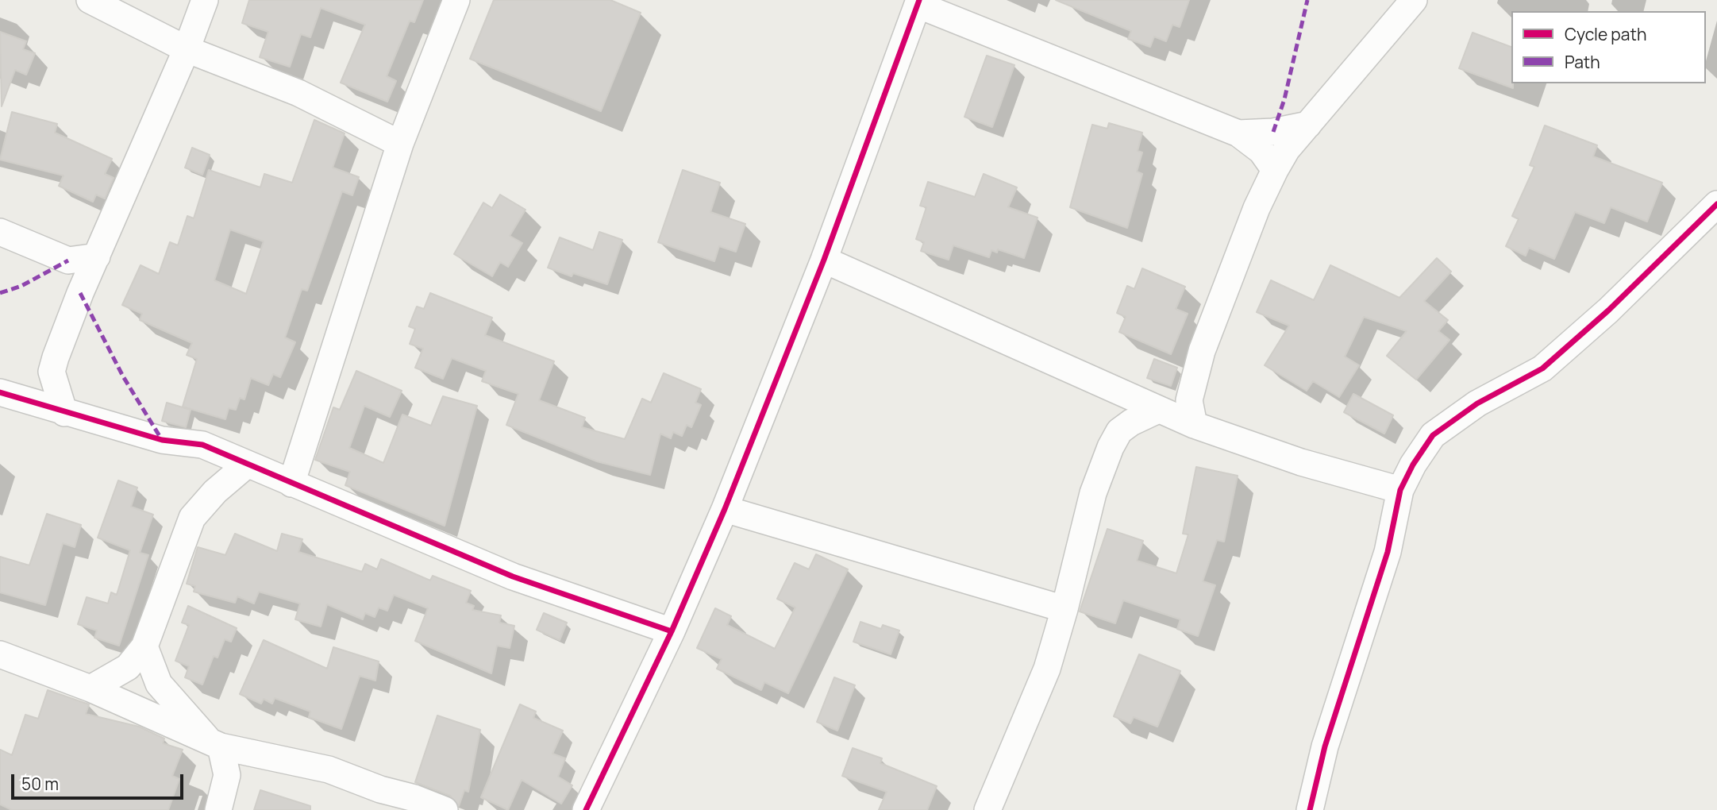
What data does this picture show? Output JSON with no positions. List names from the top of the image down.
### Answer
{
  "legend": ["Cycle path", "Path"],
  "scale_bar": "50 m"
}
